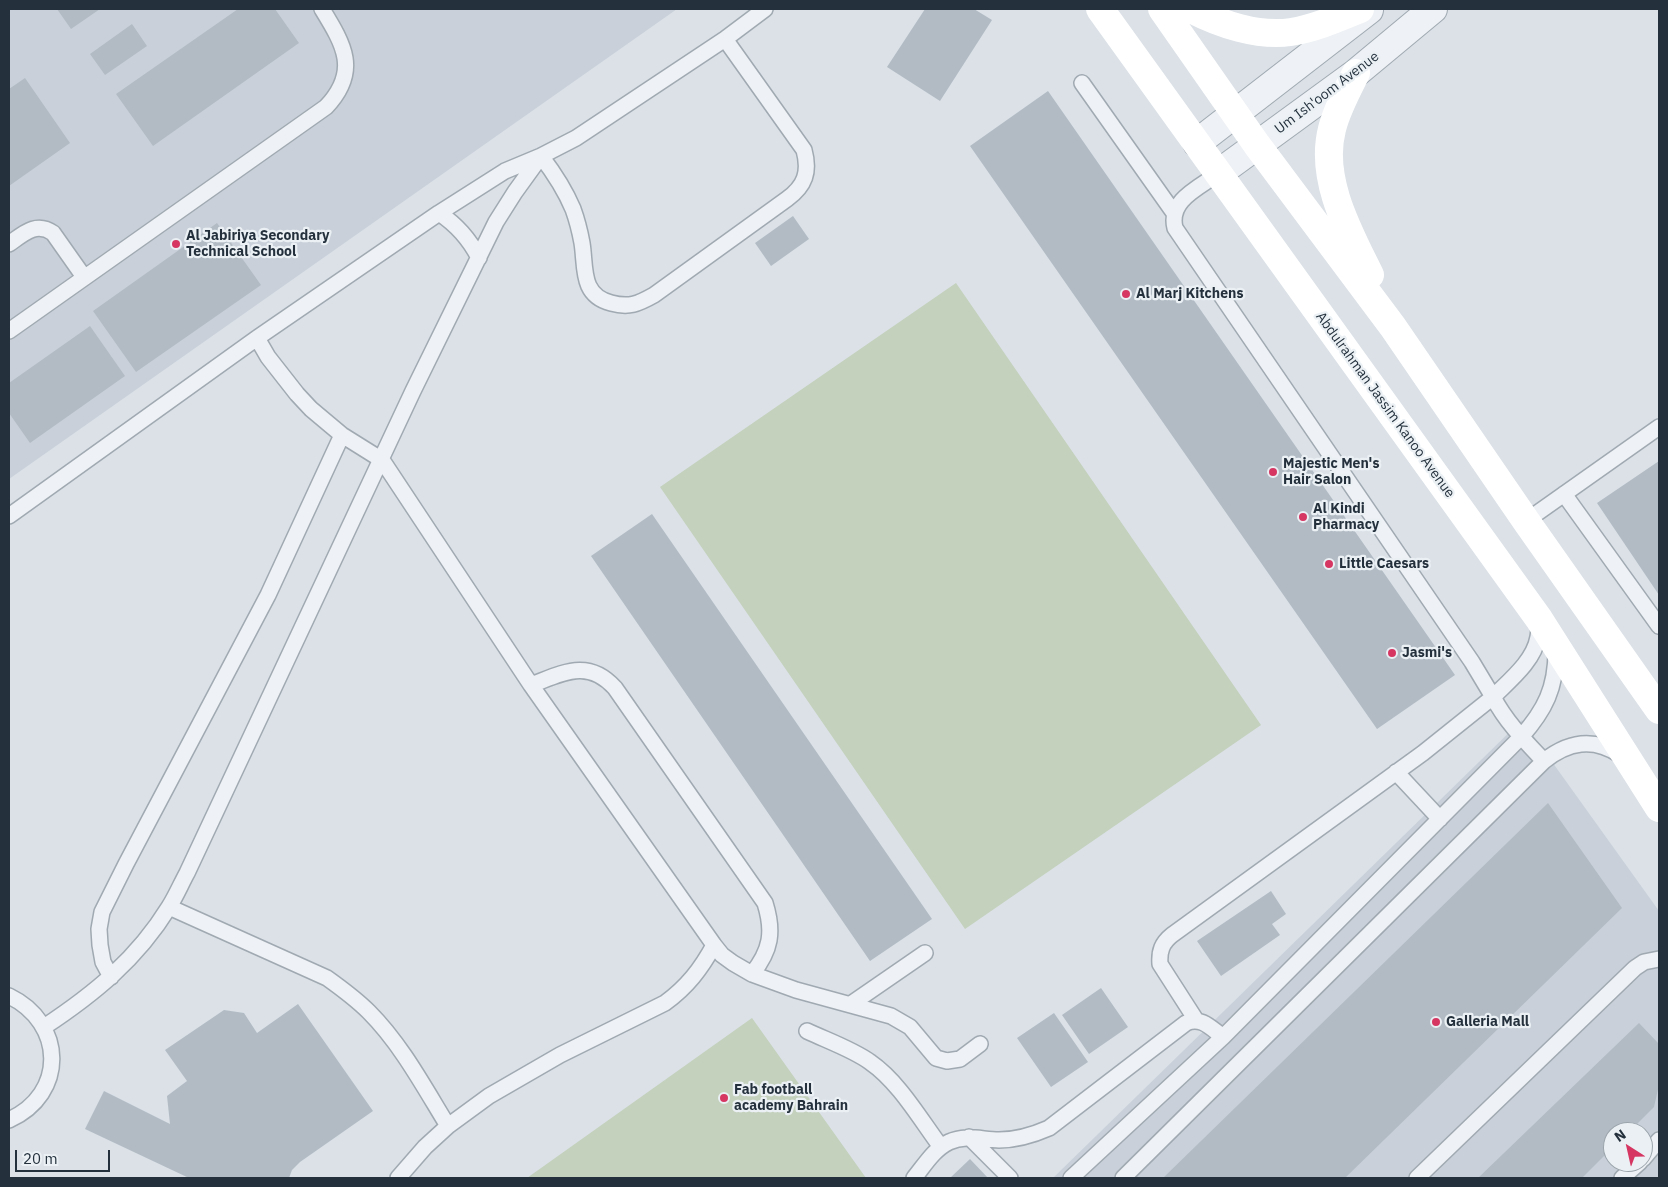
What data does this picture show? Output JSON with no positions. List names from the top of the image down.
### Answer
{
  "streets": {
    "main road": ["Abdulrahman Jassim Kanoo Avenue"],
    "street": ["Um Ish'oom Avenue"]
  },
  "crossings": [
    ["Um Ish'oom Avenue", "Abdulrahman Jassim Kanoo Avenue"]
  ],
  "places": [
    "Al Jabiriya Secondary Technical School",
    "Al Marj Kitchens",
    "Majestic Men's Hair Salon",
    "Al Kindi Pharmacy",
    "Little Caesars",
    "Jasmi's",
    "Galleria Mall",
    "Fab football academy Bahrain"
  ],
  "scale_bar": "20 m",
  "north": "top left"
}
